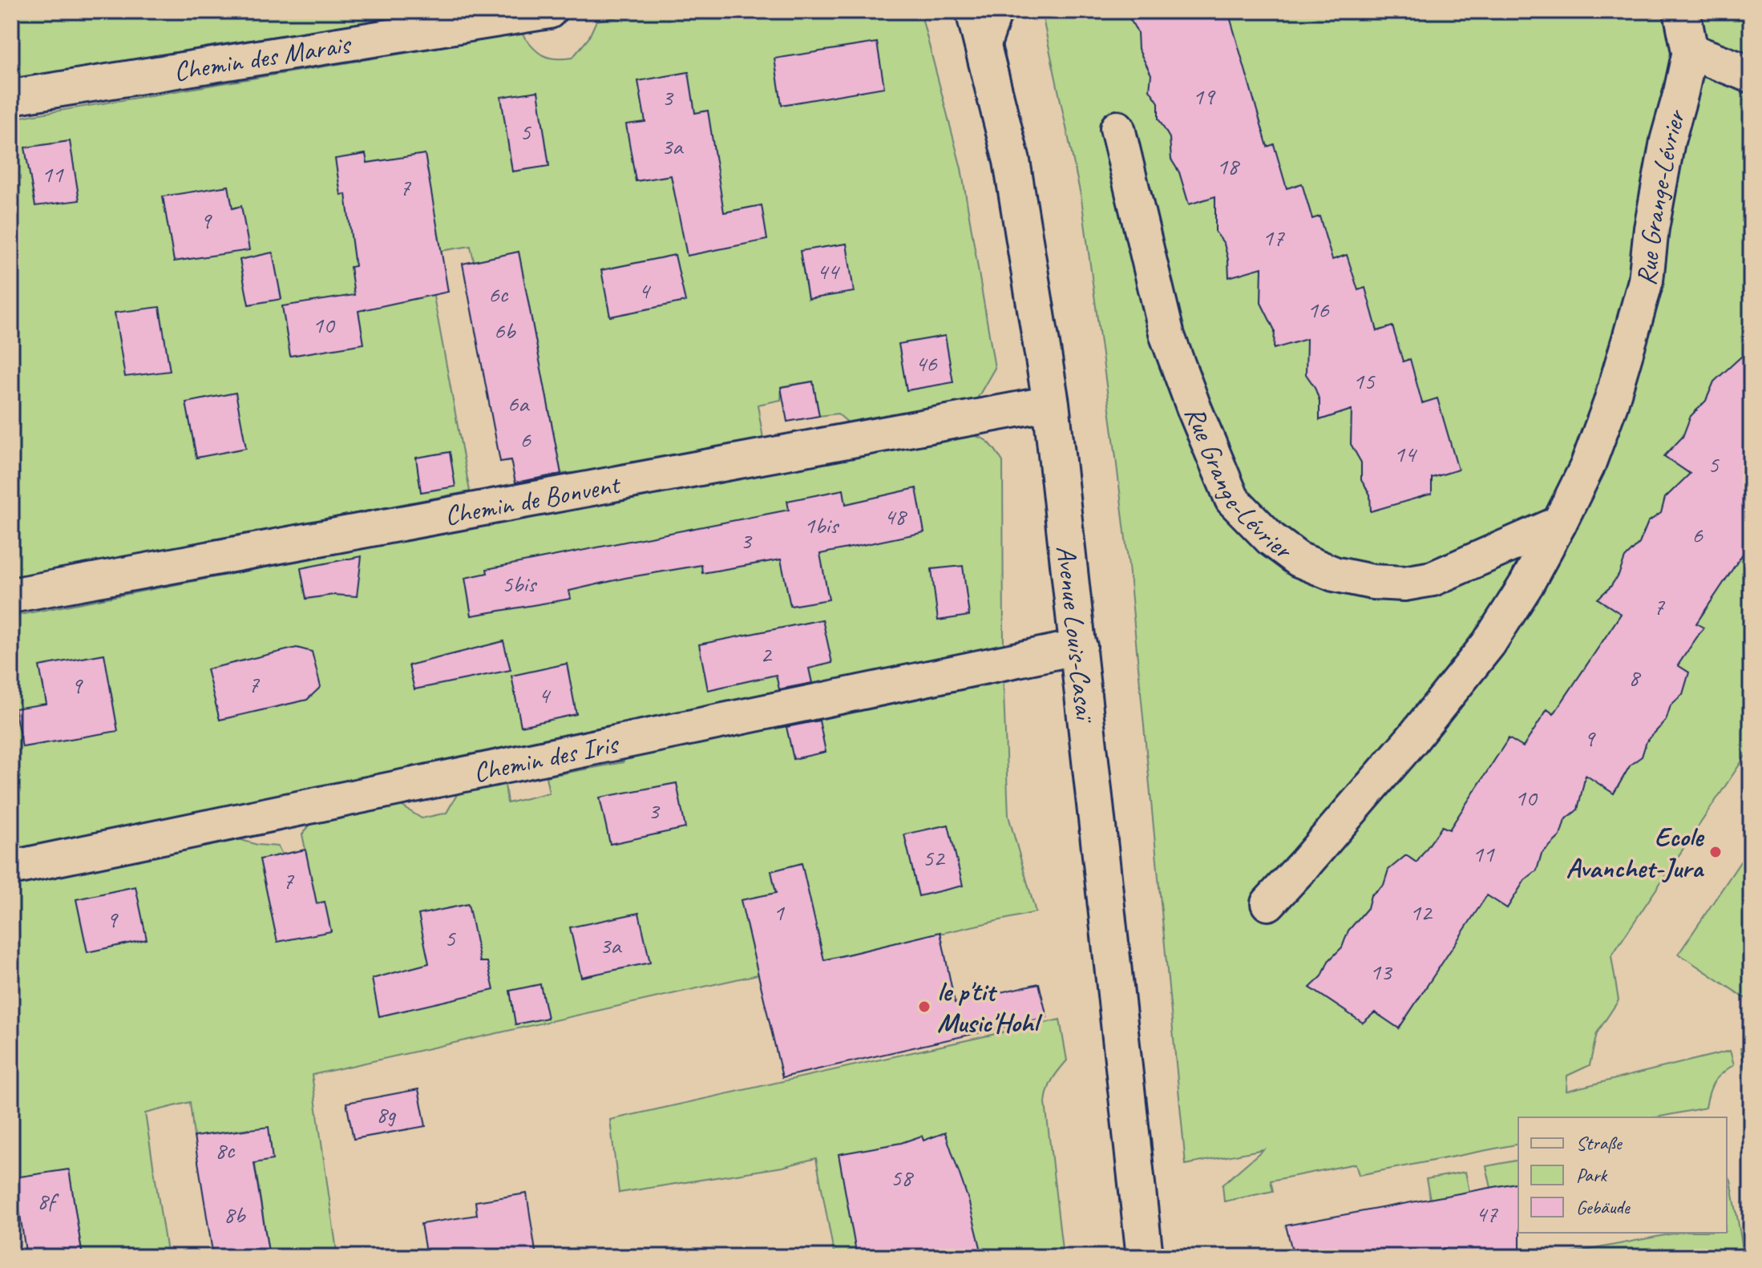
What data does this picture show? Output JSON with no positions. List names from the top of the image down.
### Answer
{
  "streets": {
    "main road": ["Avenue Louis-Casaï"],
    "street": [
      "Chemin des Marais",
      "Rue Grange-Lévrier",
      "Chemin de Bonvent",
      "Chemin des Iris"
    ]
  },
  "crossings": [
    ["Chemin de Bonvent", "Avenue Louis-Casaï"],
    ["Avenue Louis-Casaï", "Chemin des Iris"]
  ],
  "places": ["Ecole Avanchet-Jura", "le p'tit Music'Hohl"],
  "house_numbers": [
    "19",
    "3",
    "5",
    "3a",
    "18",
    "11",
    "7",
    "9",
    "17",
    "44",
    "4",
    "6c",
    "16",
    "10",
    "6b",
    "46",
    "15",
    "6a",
    "6",
    "14",
    "5",
    "48",
    "1bis",
    "6",
    "3",
    "5bis",
    "7",
    "2",
    "8",
    "7",
    "9",
    "4",
    "9",
    "10",
    "3",
    "11",
    "52",
    "7",
    "1",
    "12",
    "9",
    "5",
    "3a",
    "13",
    "8g",
    "8c",
    "58",
    "8f",
    "47",
    "8b"
  ],
  "legend": ["Straße", "Park", "Gebäude"]
}
